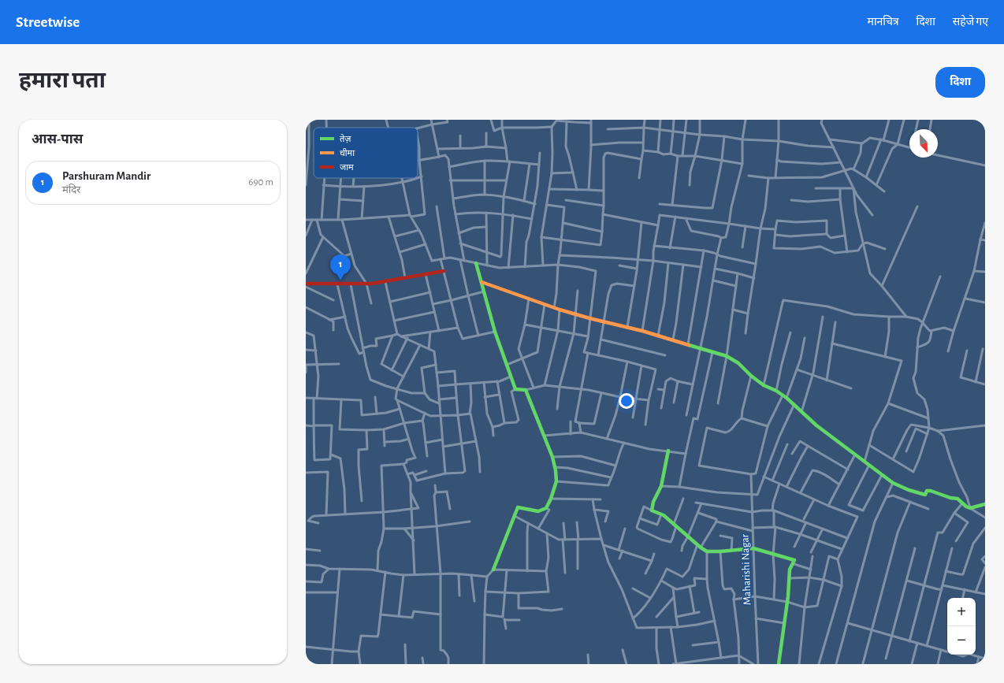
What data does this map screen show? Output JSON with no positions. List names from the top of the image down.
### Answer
{
  "streets": {
    "street": ["Maharishi Nagar"]
  },
  "legend": ["तेज़", "धीमा", "जाम"],
  "north": "bottom right",
  "page": {
    "header": "Streetwise",
    "nav": ["मानचित्र", "दिशा", "सहेजे गए"],
    "buttons": "दिशा",
    "title": "हमारा पता",
    "heading": "आस-पास",
    "list": [
      {
        "mark": "1",
        "name": "Parshuram Mandir",
        "note": "मंदिर",
        "value": "690 m"
      }
    ],
    "pins": "1",
    "map_buttons": ["+", "−"]
  }
}
